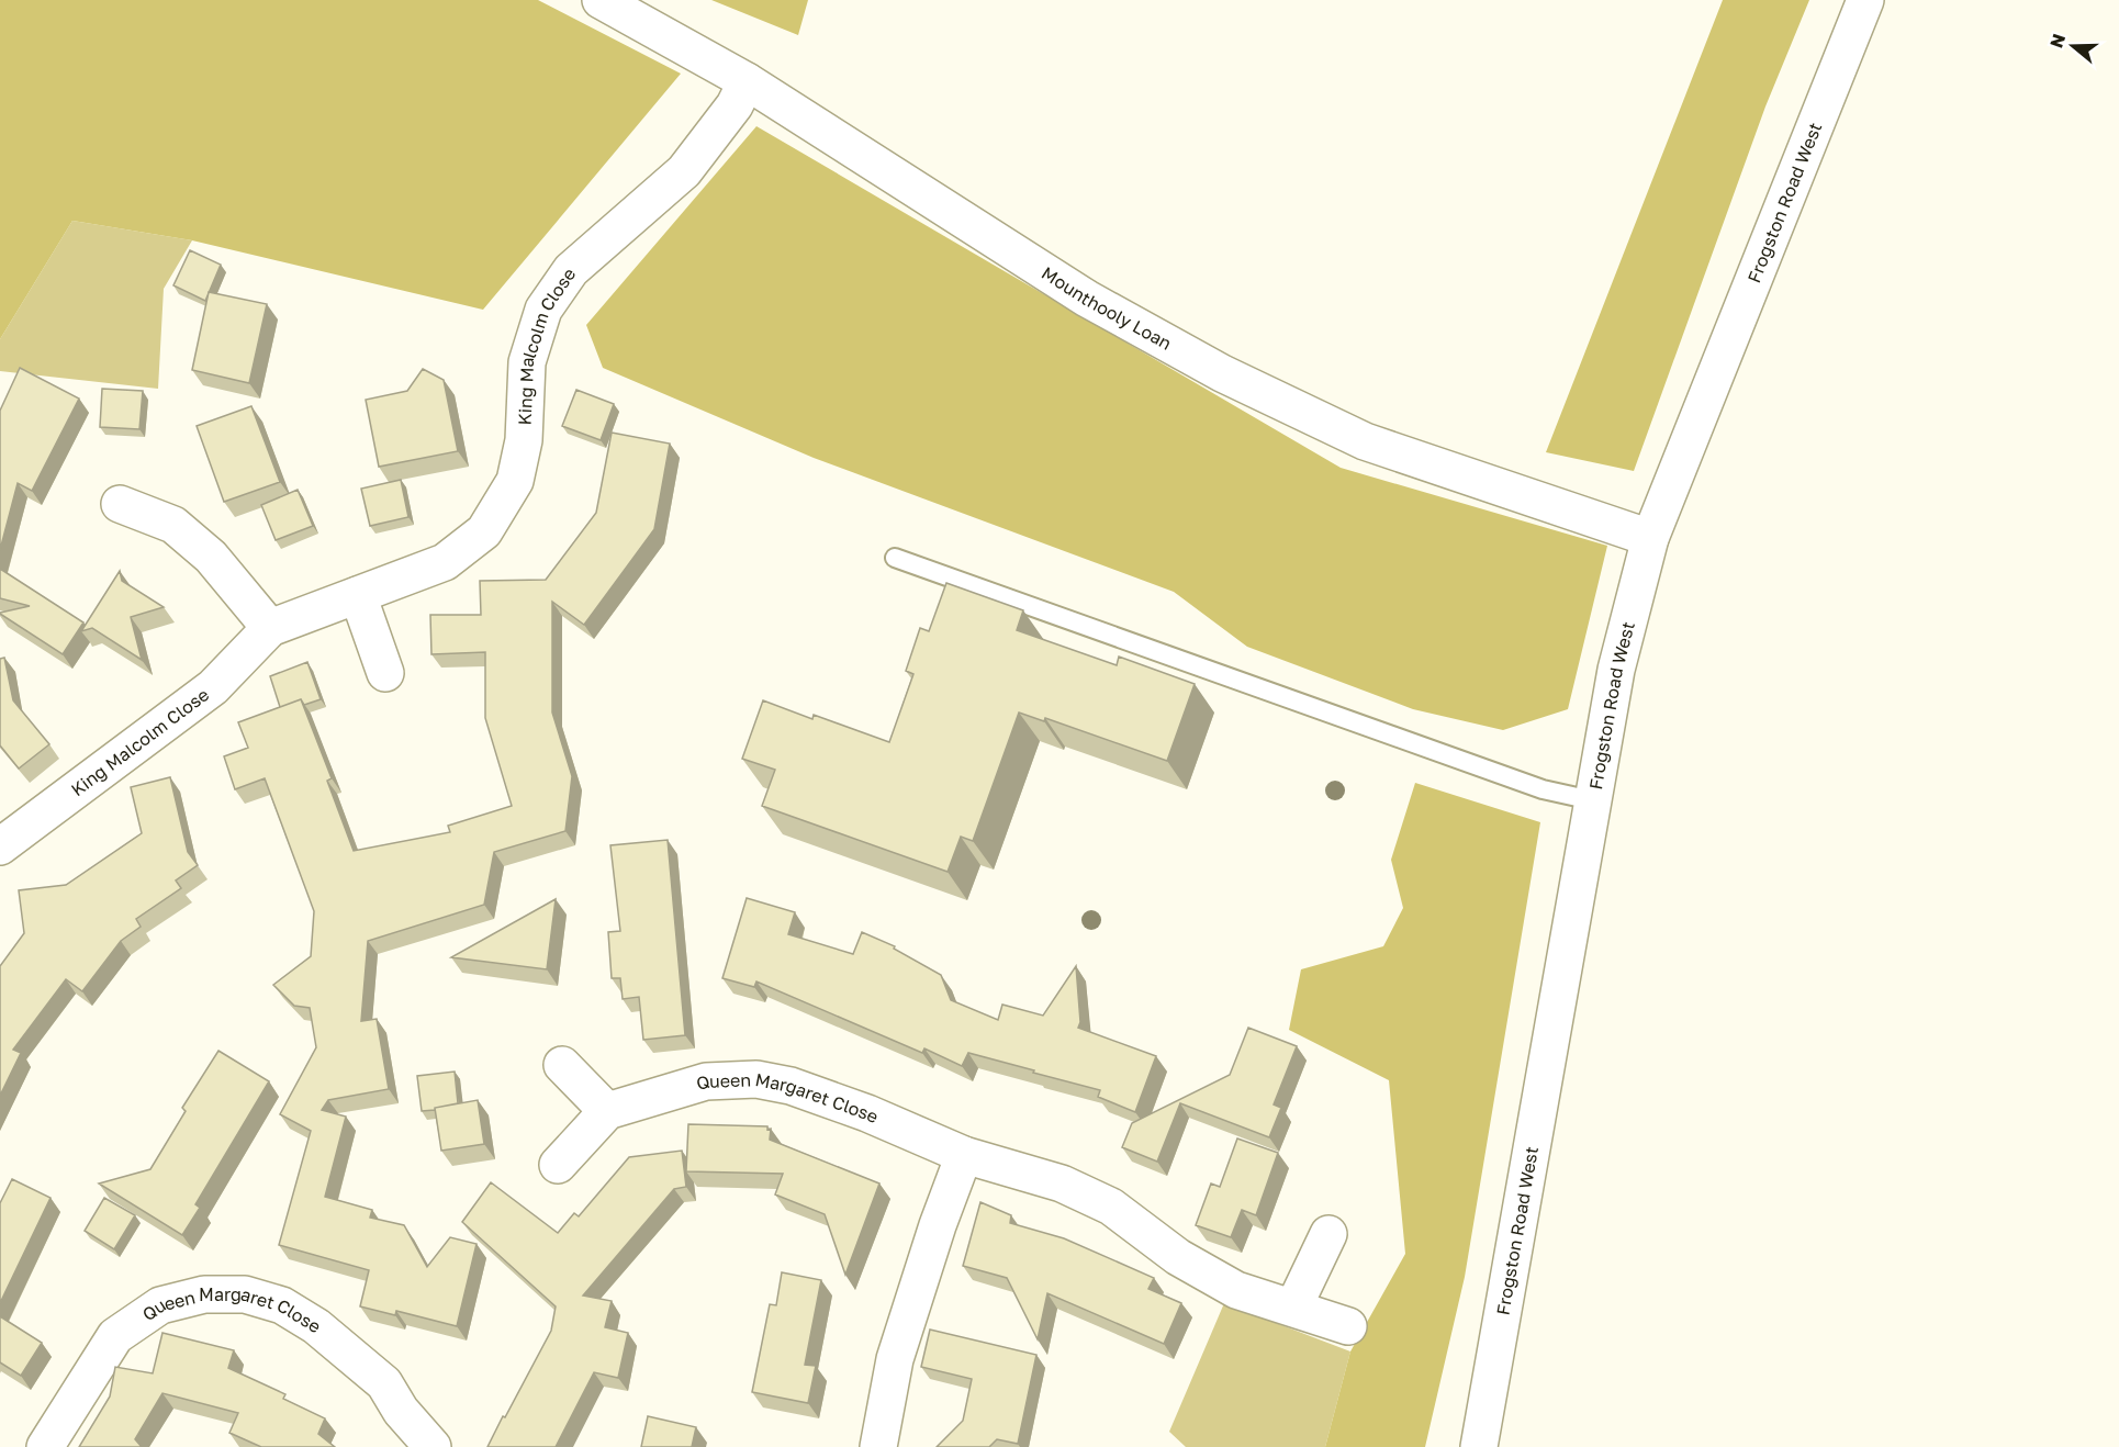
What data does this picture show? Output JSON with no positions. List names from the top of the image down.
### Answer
{
  "streets": {
    "street": [
      "Frogston Road West",
      "Mounthooly Loan",
      "King Malcolm Close",
      "Queen Margaret Close"
    ]
  },
  "crossings": [
    ["Frogston Road West", "Mounthooly Loan"],
    ["Mounthooly Loan", "King Malcolm Close"]
  ],
  "north": "left"
}
